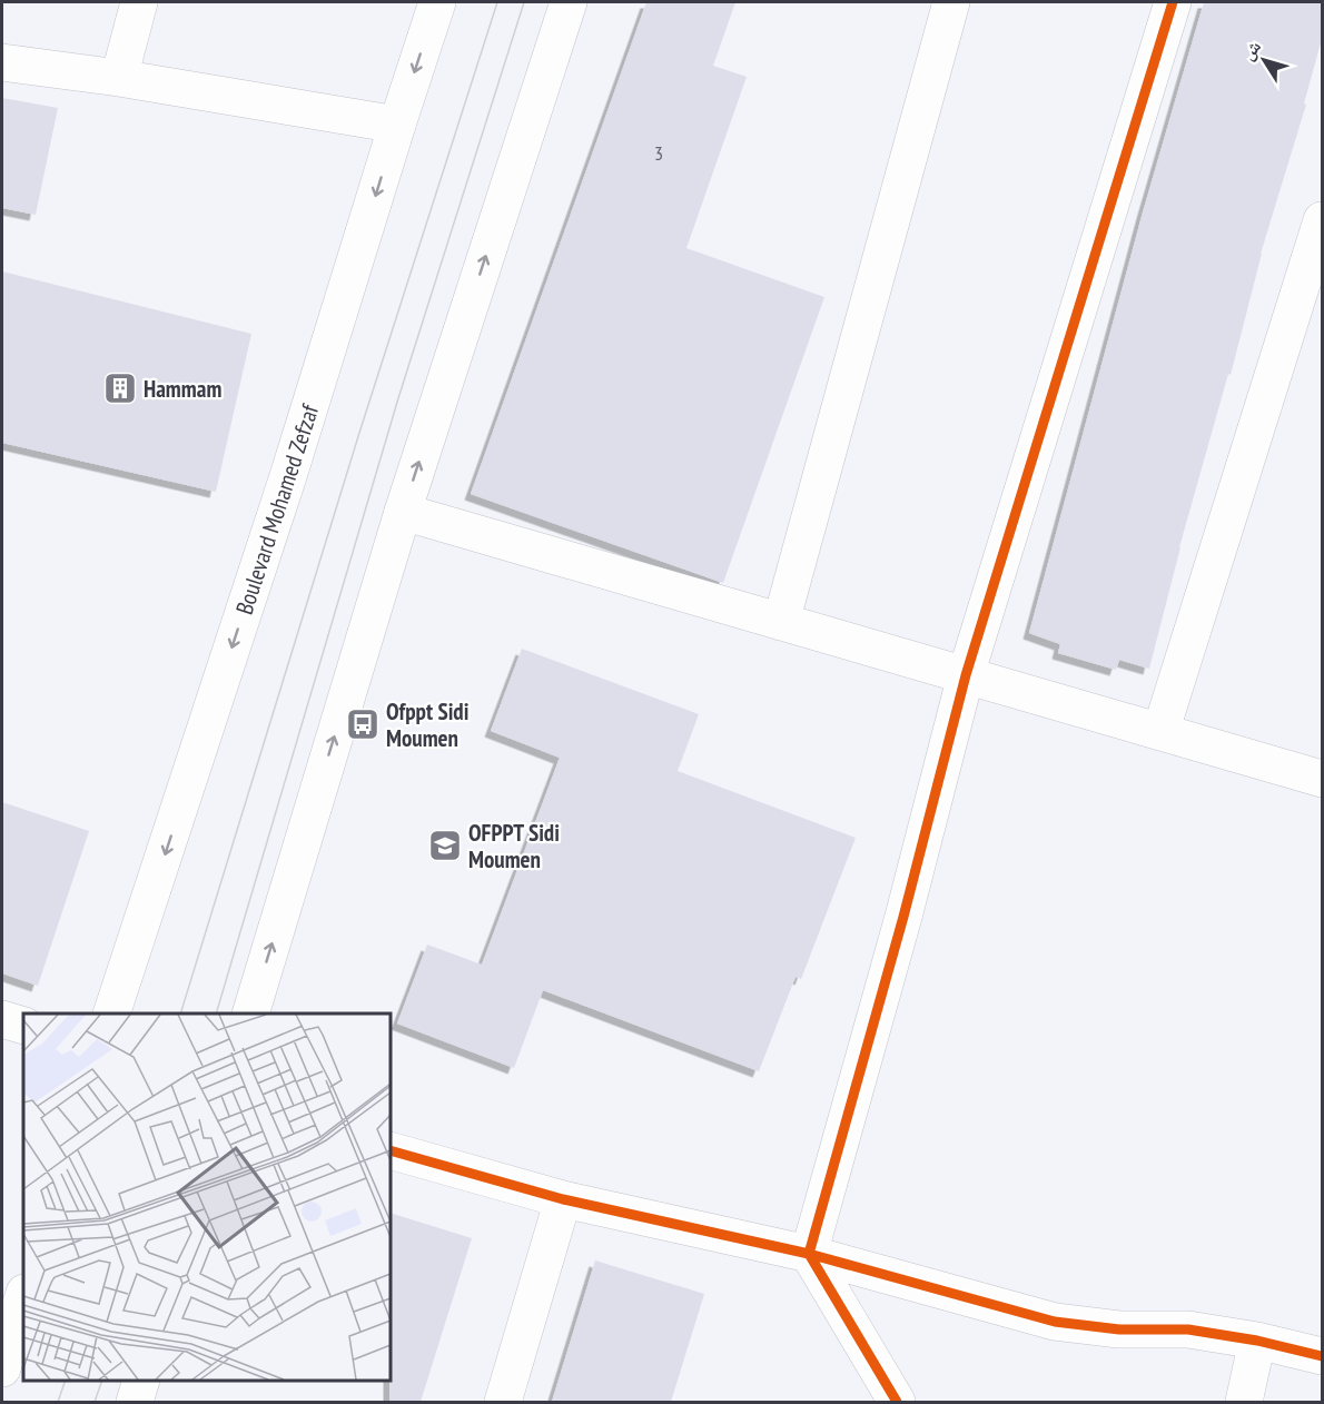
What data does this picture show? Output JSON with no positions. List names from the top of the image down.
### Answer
{
  "streets": {
    "street": ["Boulevard Mohamed Zefzaf"]
  },
  "places": {
    "building": ["Hammam"],
    "bus stop": ["Ofppt Sidi Moumen"],
    "school or university": ["OFPPT Sidi Moumen"]
  },
  "house_numbers": ["3"],
  "north": "top left"
}
